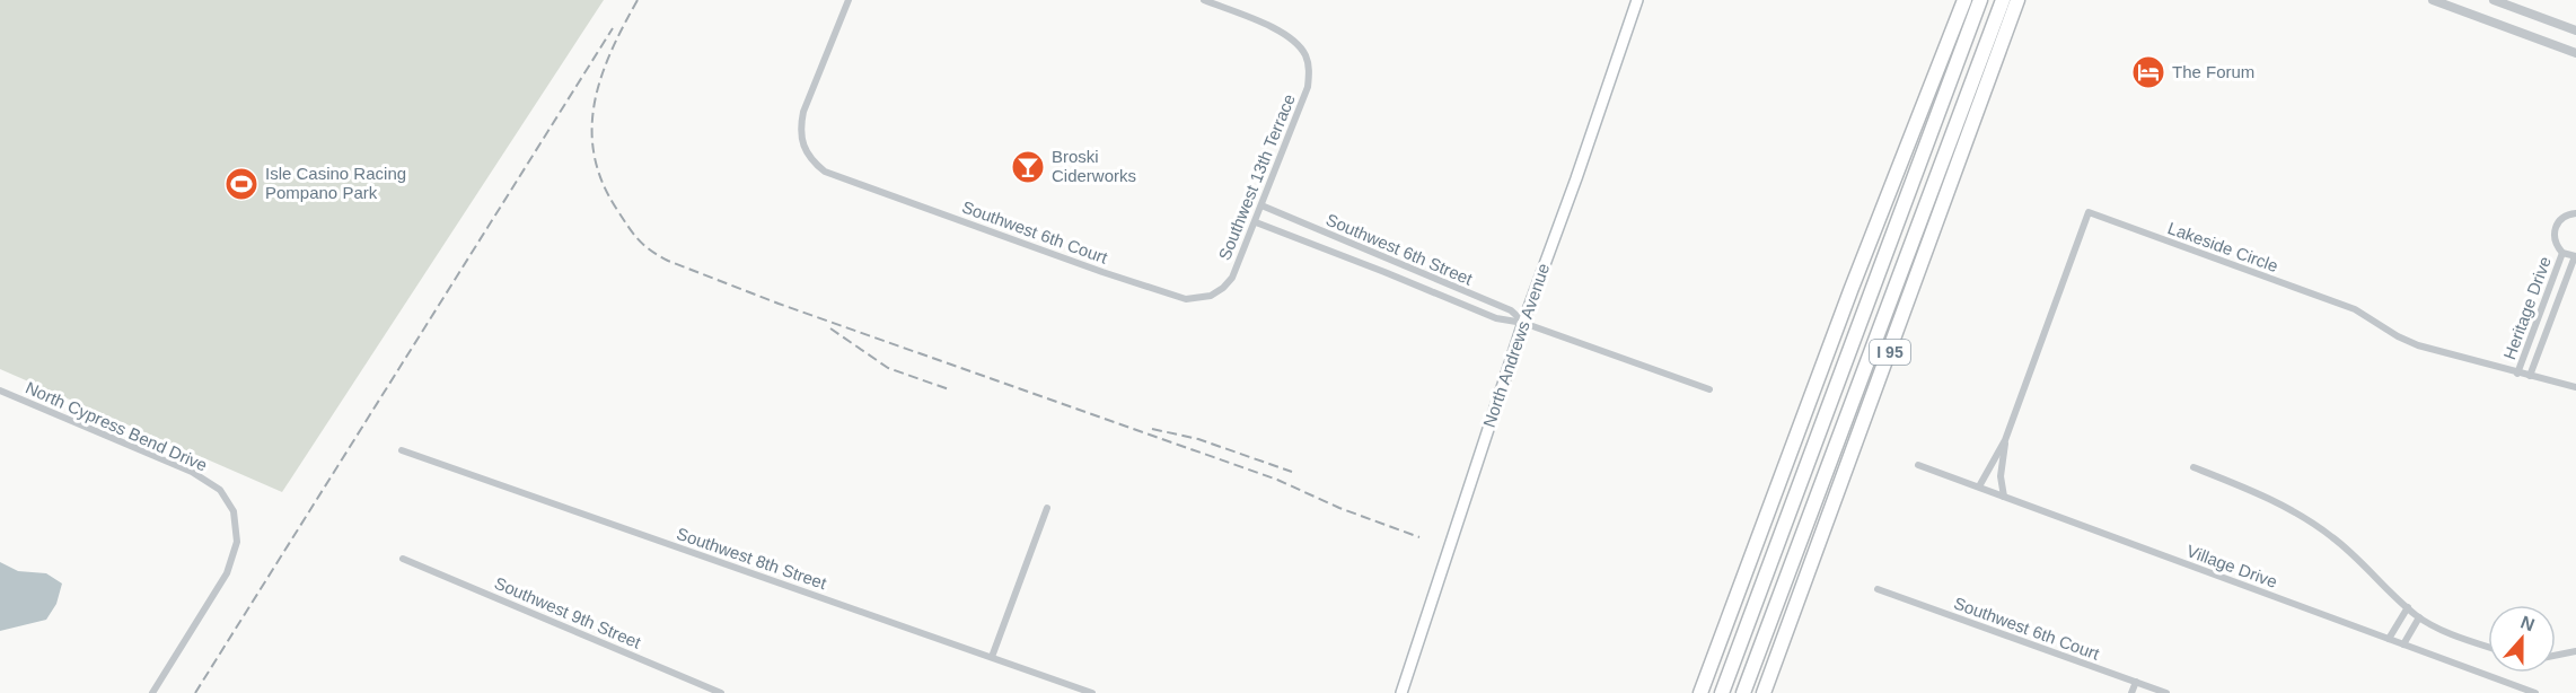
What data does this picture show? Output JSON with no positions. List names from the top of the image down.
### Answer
{
  "streets": {
    "highway": ["I 95"],
    "main road": ["North Andrews Avenue"],
    "street": [
      "Southwest 13th Terrace",
      "Southwest 6th Court",
      "Lakeside Circle",
      "Southwest 6th Street",
      "Heritage Drive",
      "North Cypress Bend Drive",
      "Southwest 8th Street",
      "Village Drive",
      "Southwest 9th Street"
    ]
  },
  "crossings": [
    ["Southwest 13th Terrace", "Southwest 6th Court"],
    ["Southwest 13th Terrace", "Southwest 6th Street"],
    ["Lakeside Circle", "Heritage Drive"],
    ["Lakeside Circle", "Village Drive"],
    ["Southwest 6th Street", "North Andrews Avenue"]
  ],
  "places": {
    "hotel": ["The Forum"],
    "bar": ["Broski Ciderworks"],
    "sports": ["Isle Casino Racing Pompano Park"]
  },
  "north": "top"
}
